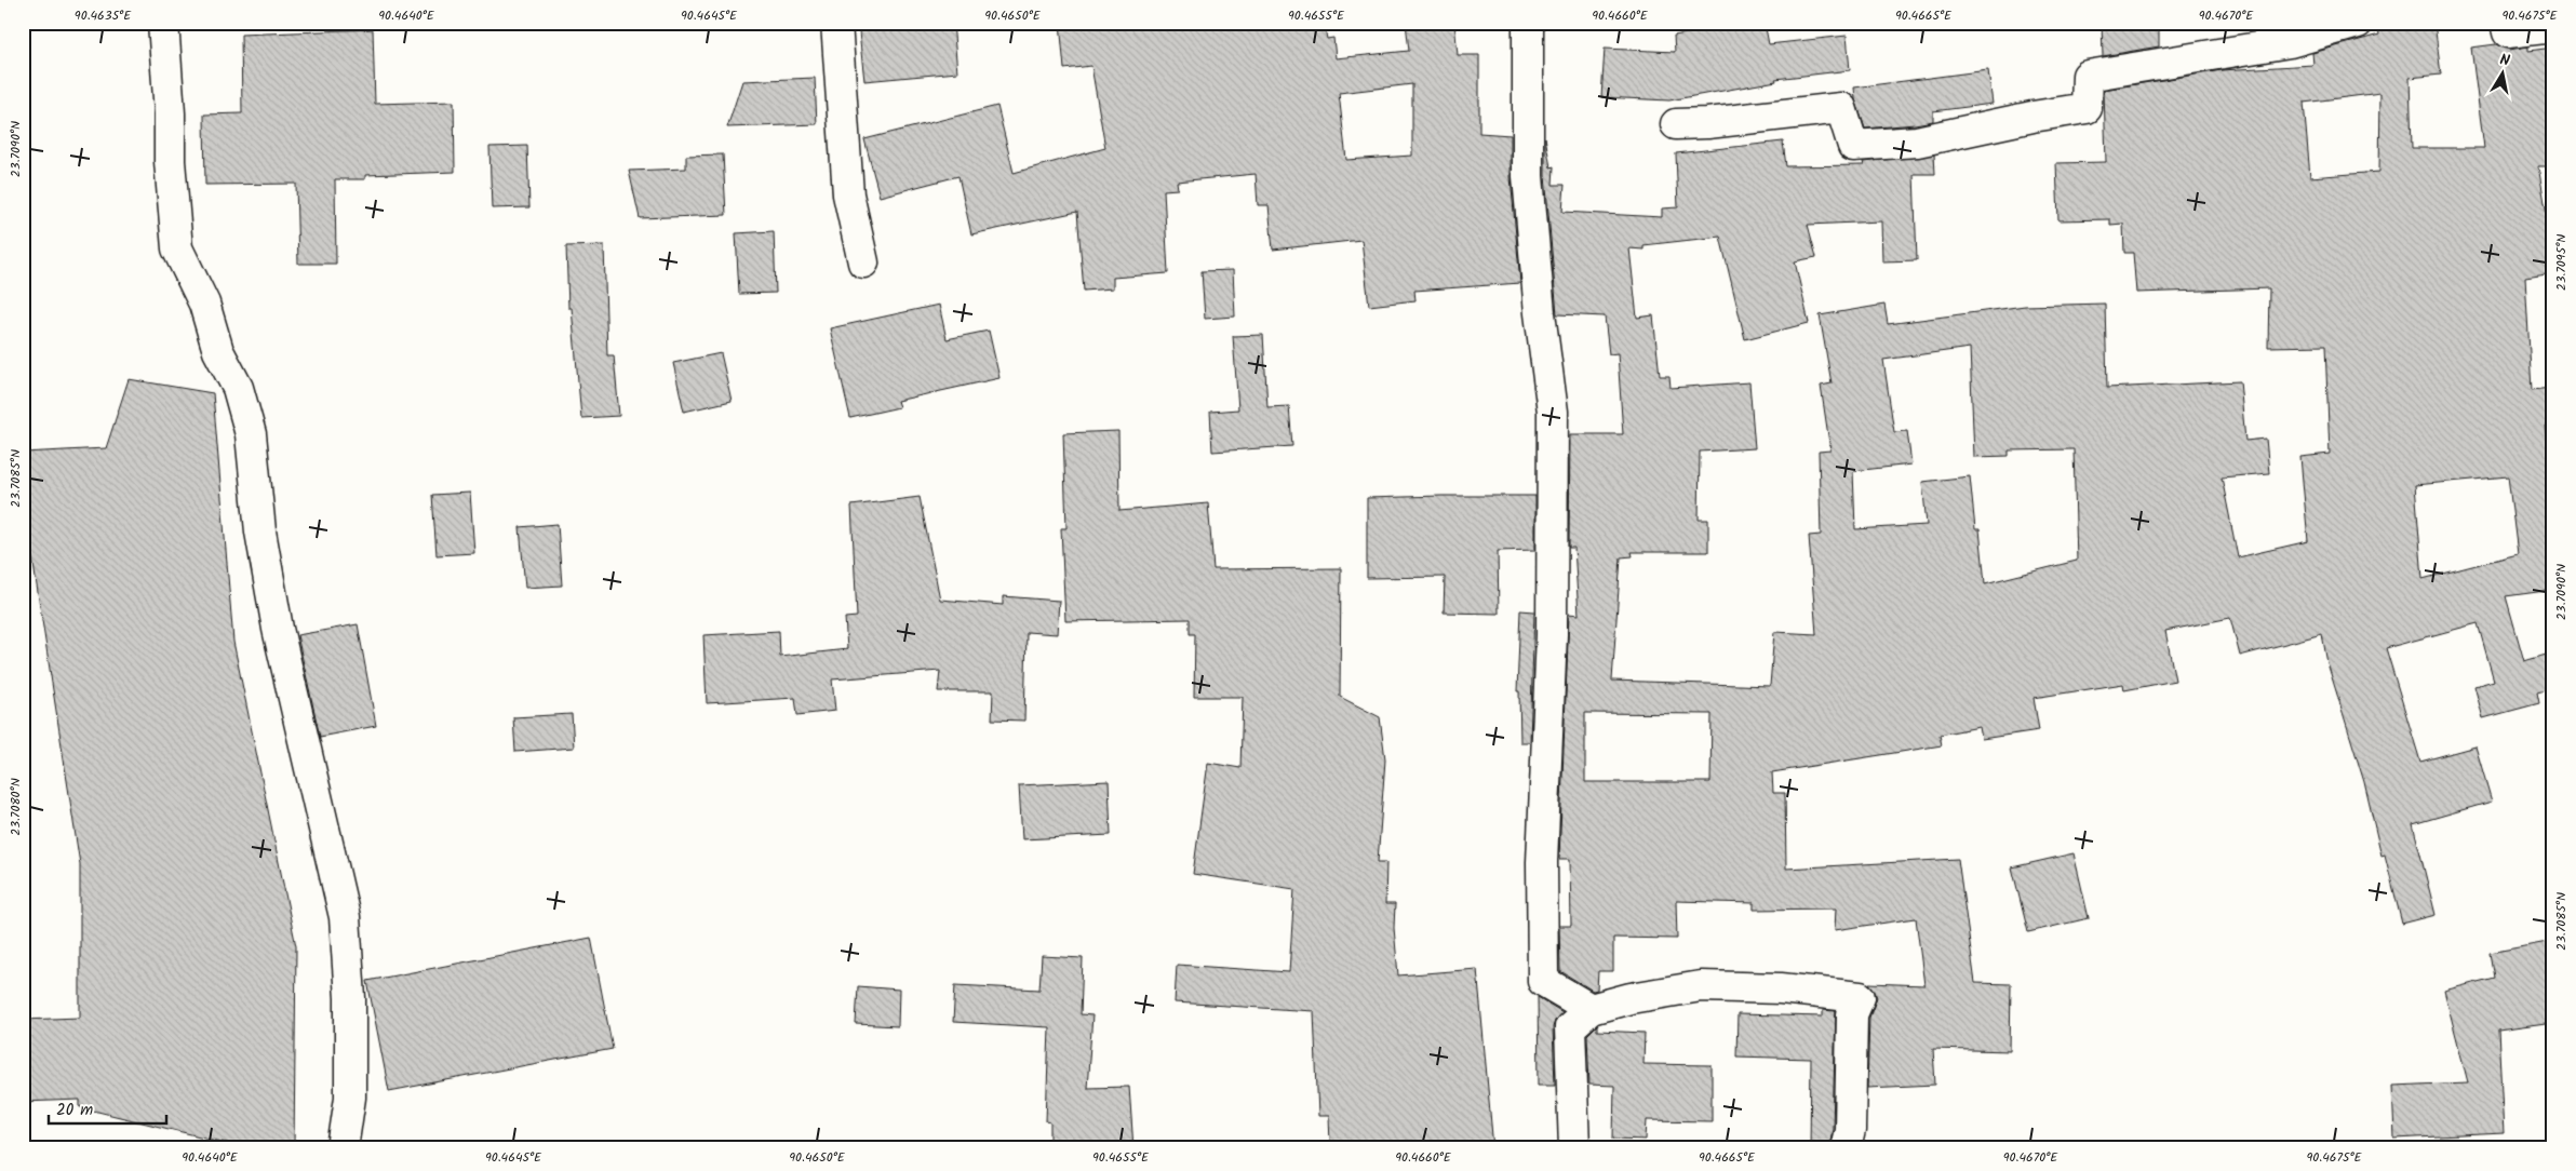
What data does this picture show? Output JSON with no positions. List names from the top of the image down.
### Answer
{
  "scale_bar": "20 m",
  "north": "top",
  "coordinates": [
    "90.4635°E",
    "90.4640°E",
    "90.4645°E",
    "90.4650°E",
    "90.4655°E",
    "90.4660°E",
    "90.4665°E",
    "90.4670°E",
    "90.4675°E",
    "23.7090°N",
    "23.7095°N",
    "23.7085°N",
    "23.7080°N"
  ]
}
